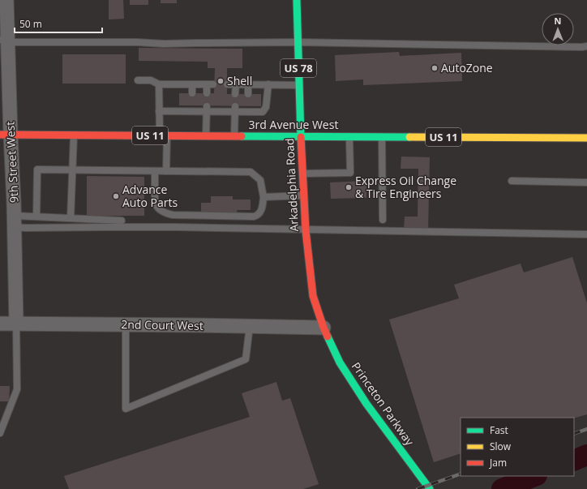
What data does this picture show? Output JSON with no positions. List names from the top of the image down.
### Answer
{
  "streets": {
    "main road": [
      "US 78",
      "3rd Avenue West",
      "US 11",
      "Arkadelphia Road",
      "Princeton Parkway"
    ],
    "street": ["9th Street West", "2nd Court West"]
  },
  "crossings": [
    ["3rd Avenue West", "9th Street West"],
    ["3rd Avenue West", "Arkadelphia Road"],
    ["9th Street West", "2nd Court West"],
    ["Arkadelphia Road", "2nd Court West"],
    ["Arkadelphia Road", "Princeton Parkway"],
    ["2nd Court West", "Princeton Parkway"]
  ],
  "places": [
    "AutoZone",
    "Shell",
    "Express Oil Change & Tire Engineers",
    "Advance Auto Parts"
  ],
  "legend": ["Fast", "Slow", "Jam"],
  "scale_bar": "50 m",
  "north": "top"
}
